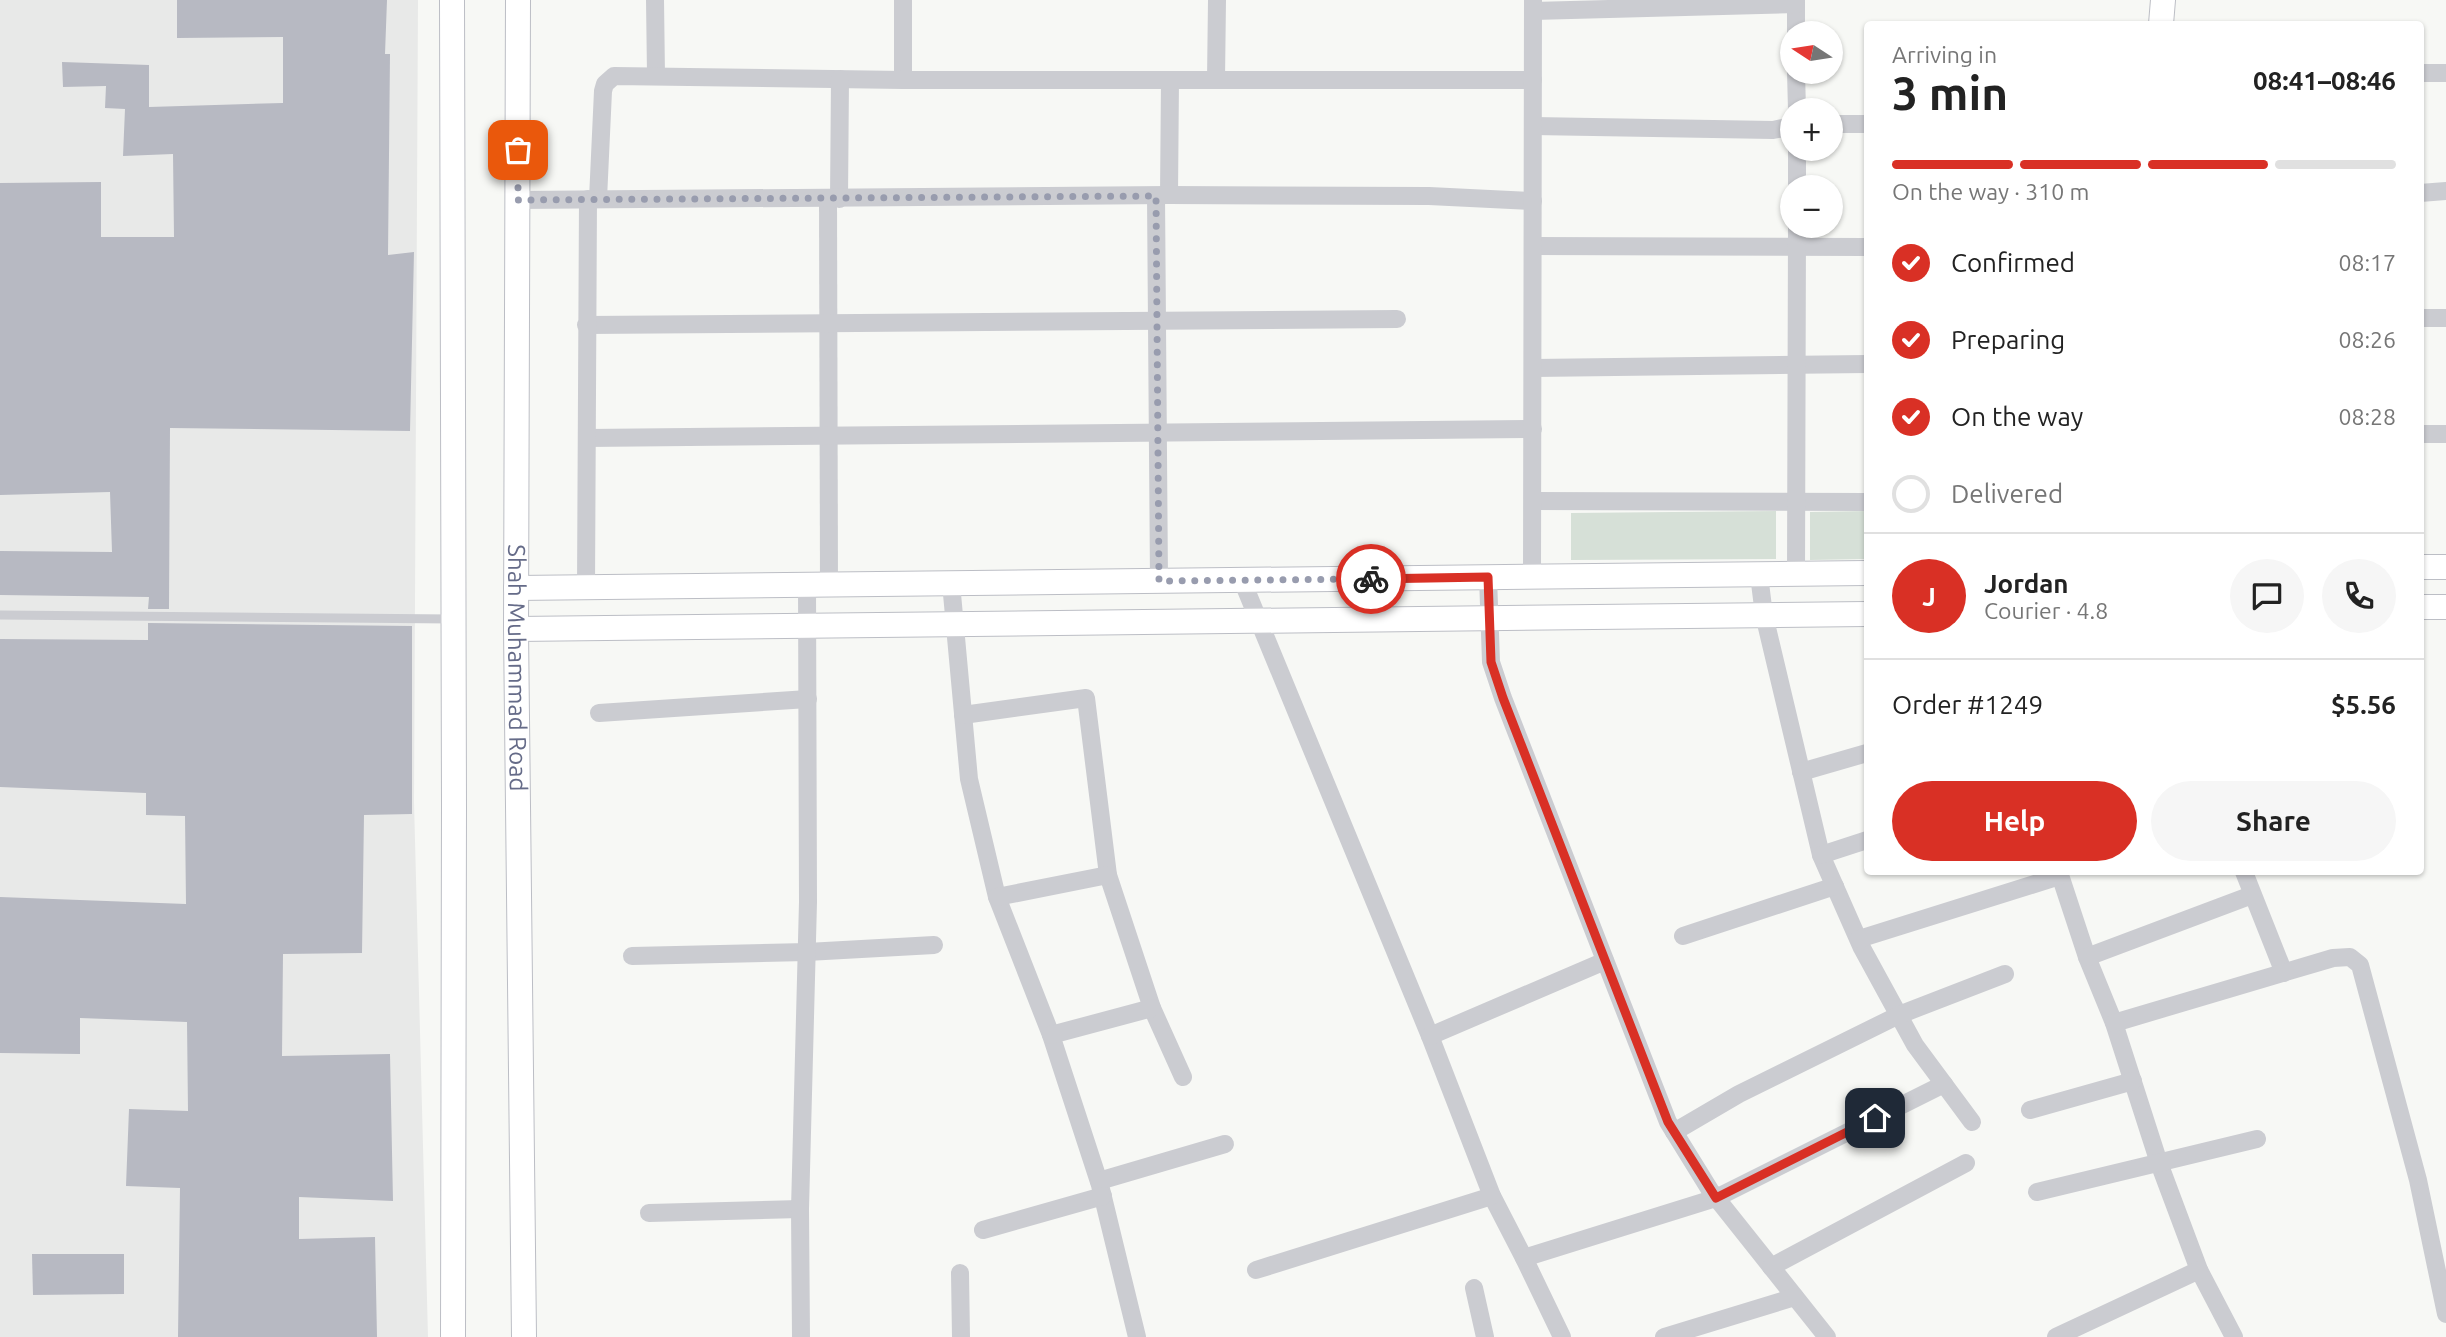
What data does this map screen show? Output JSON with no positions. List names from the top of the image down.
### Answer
{
  "streets": {
    "street": ["Shah Muhammad Road"]
  },
  "north": "left",
  "page": {
    "map_buttons": ["+", "−"],
    "heading": ["3 min", "Arriving in", "08:41–08:46"],
    "panel": [
      "Jordan",
      "Courier · 4.8",
      "Order #1249",
      "$5.56"
    ],
    "bar": "On the way · 310 m",
    "list": [
      ["Confirmed", "08:17"],
      ["Preparing", "08:26"],
      ["On the way", "08:28"],
      "Delivered"
    ],
    "round": "J",
    "buttons": ["Help", "Share"]
  }
}
